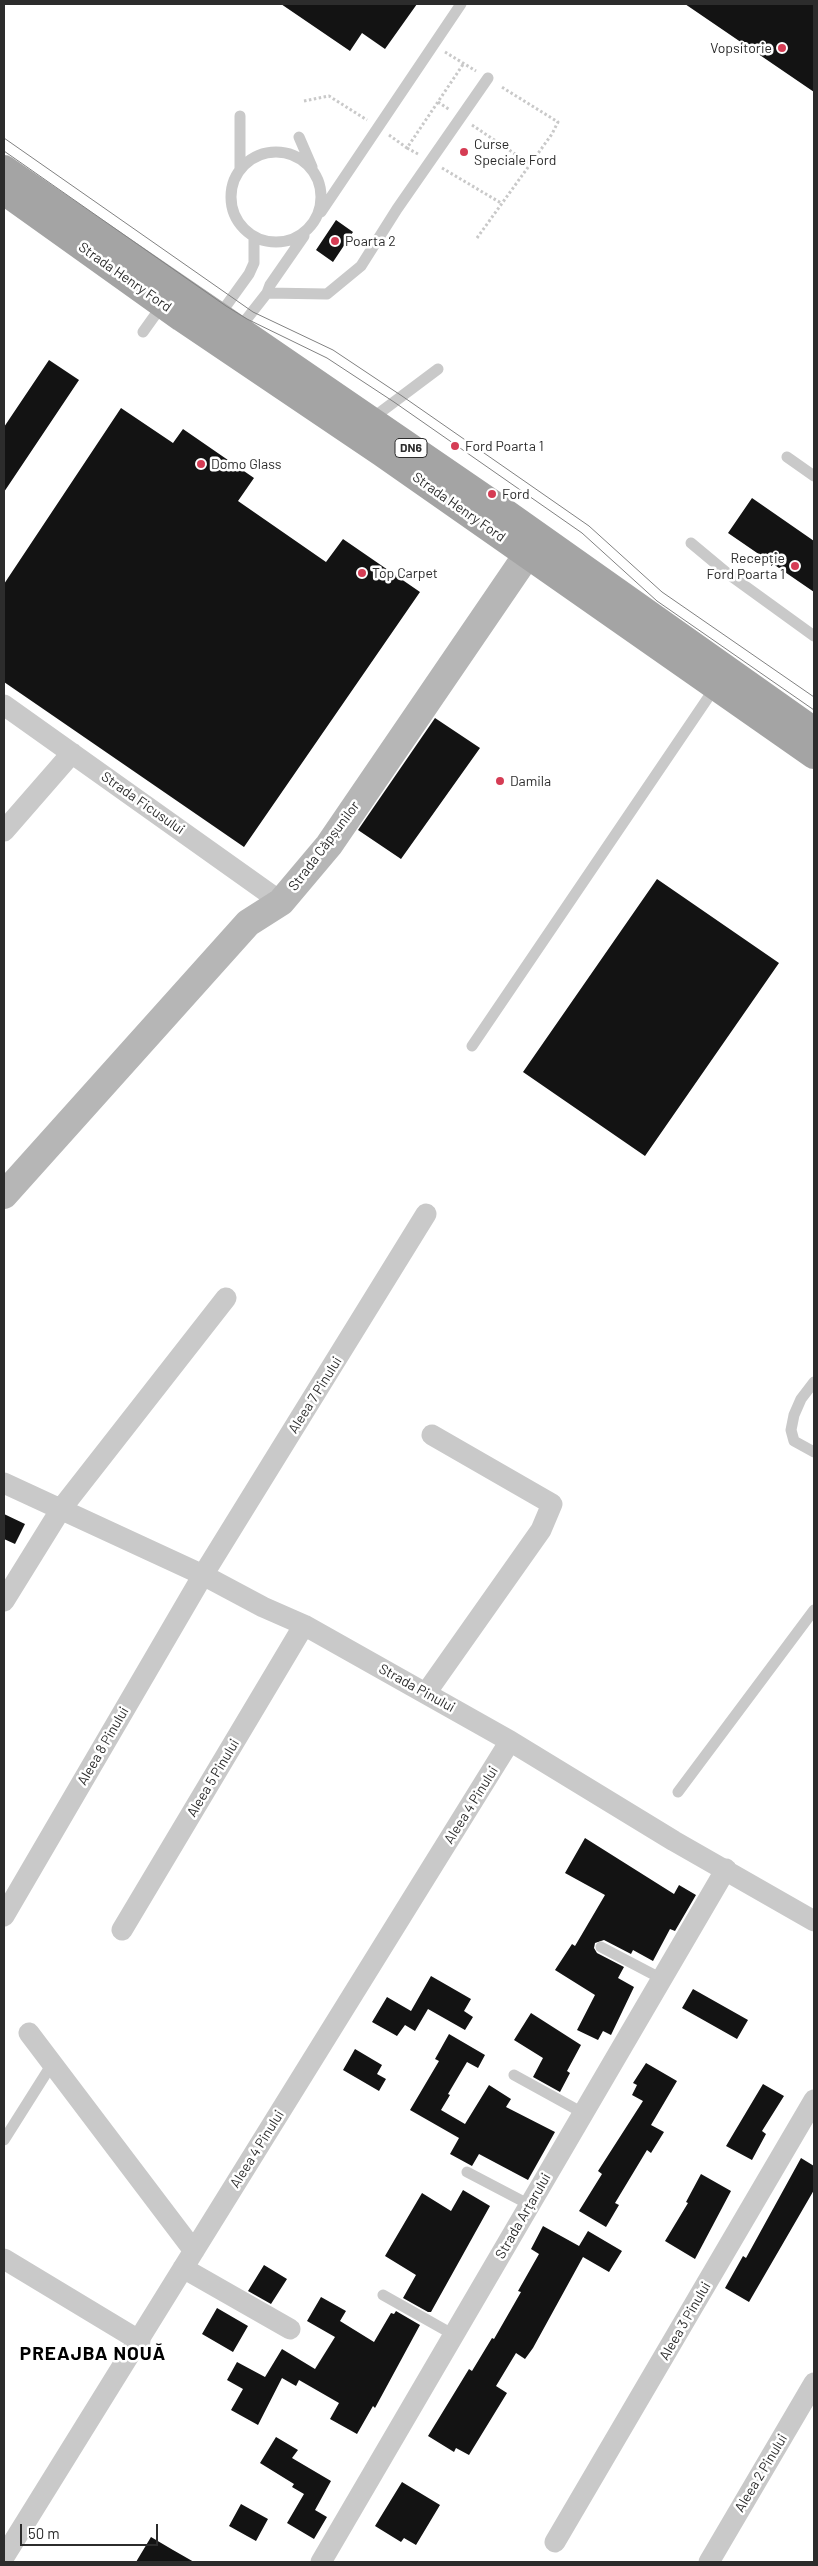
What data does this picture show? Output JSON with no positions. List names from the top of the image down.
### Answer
{
  "streets": {
    "main road": ["Strada Henry Ford", "DN6"],
    "street": [
      "Strada Ficusului",
      "Strada Căpșunilor",
      "Aleea 7 Pinului",
      "Strada Pinului",
      "Aleea 8 Pinului",
      "Aleea 5 Pinului",
      "Aleea 4 Pinului",
      "Strada Arțarului",
      "Aleea 3 Pinului",
      "Aleea 2 Pinului"
    ]
  },
  "crossings": [
    ["Strada Henry Ford", "Strada Căpșunilor"],
    ["Strada Ficusului", "Strada Căpșunilor"],
    ["Aleea 7 Pinului", "Strada Pinului"],
    ["Aleea 7 Pinului", "Aleea 8 Pinului"],
    ["Strada Pinului", "Aleea 8 Pinului"],
    ["Strada Pinului", "Aleea 5 Pinului"],
    ["Strada Pinului", "Aleea 4 Pinului"],
    ["Strada Pinului", "Strada Arțarului"]
  ],
  "districts": ["PREAJBA NOUĂ"],
  "places": [
    "Vopsitorie",
    "Curse Speciale Ford",
    "Poarta 2",
    "Ford Poarta 1",
    "Domo Glass",
    "Ford",
    "Recepție Ford Poarta 1",
    "Top Carpet",
    "Damila"
  ],
  "scale_bar": "50 m"
}
